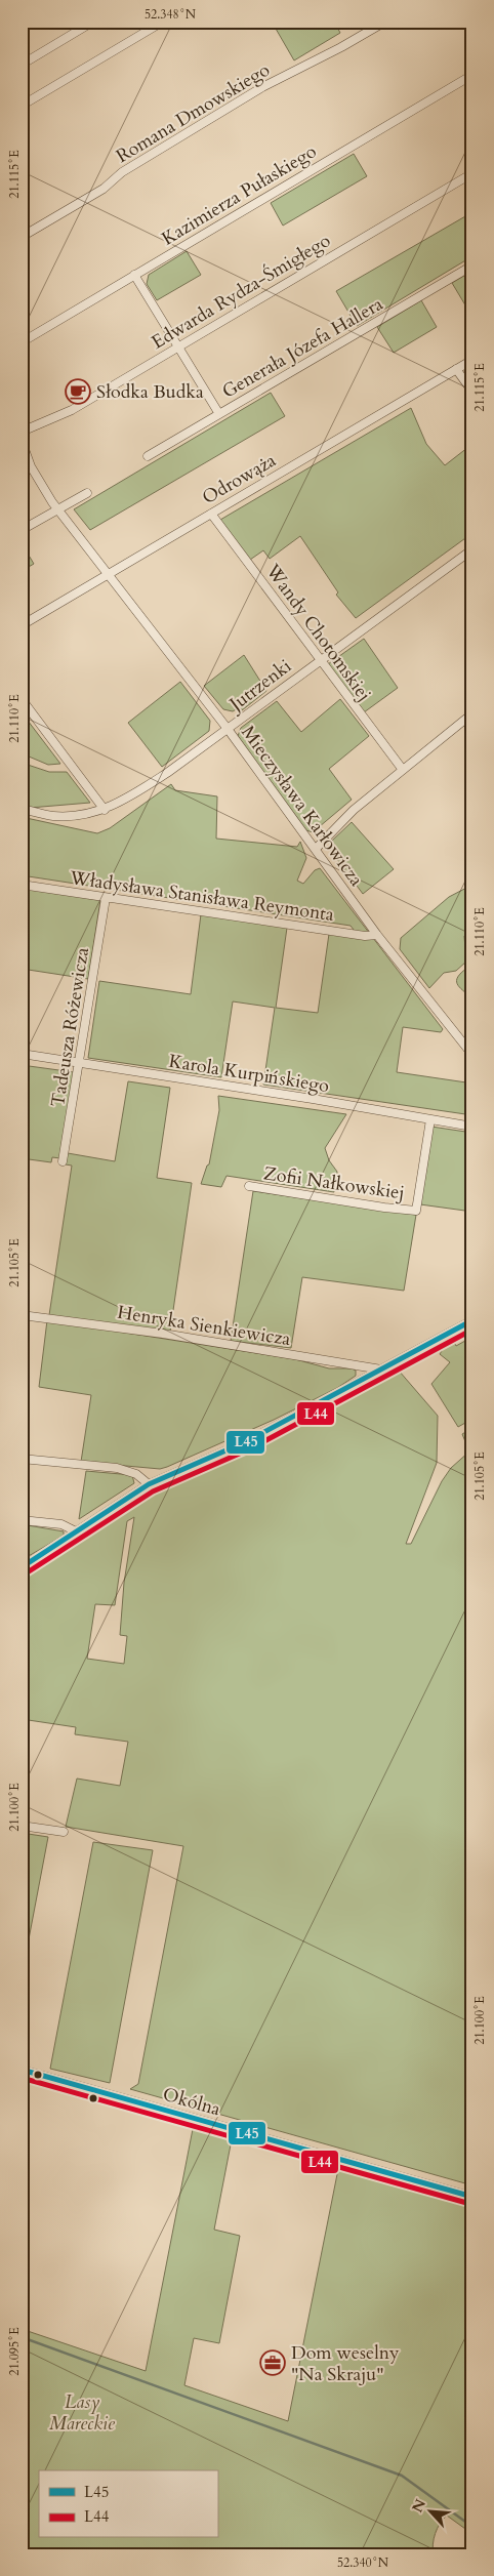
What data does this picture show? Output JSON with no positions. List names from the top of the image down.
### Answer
{
  "streets": {
    "street": [
      "Romana Dmowskiego",
      "Kazimierza Pułaskiego",
      "Edwarda Rydza-Śmigłego",
      "Generała Józefa Hallera",
      "Odrowąża",
      "Wandy Chotomskiej",
      "Jutrzenki",
      "Mieczysława Karłowicza",
      "Władysława Stanisława Reymonta",
      "Tadeusza Różewicza",
      "Karola Kurpińskiego",
      "Zofii Nałkowskiej",
      "Henryka Sienkiewicza",
      "Okólna"
    ]
  },
  "crossings": [
    ["Odrowąża", "Wandy Chotomskiej"],
    ["Odrowąża", "Mieczysława Karłowicza"],
    ["Wandy Chotomskiej", "Jutrzenki"],
    ["Jutrzenki", "Mieczysława Karłowicza"],
    ["Mieczysława Karłowicza", "Władysława Stanisława Reymonta"],
    ["Władysława Stanisława Reymonta", "Tadeusza Różewicza"],
    ["Tadeusza Różewicza", "Karola Kurpińskiego"],
    ["Karola Kurpińskiego", "Zofii Nałkowskiej"]
  ],
  "parks": ["Lasy Mareckie"],
  "places": {
    "cafe": ["Słodka Budka"],
    "office": ["Dom weselny \"Na Skraju\""]
  },
  "lines": ["transit line L45", "transit line L44"],
  "legend": ["L45", "L44"],
  "north": "top left",
  "coordinates": [
    "52.348°N",
    "21.115°E",
    "21.110°E",
    "21.105°E",
    "21.100°E",
    "21.095°E",
    "52.340°N"
  ]
}
